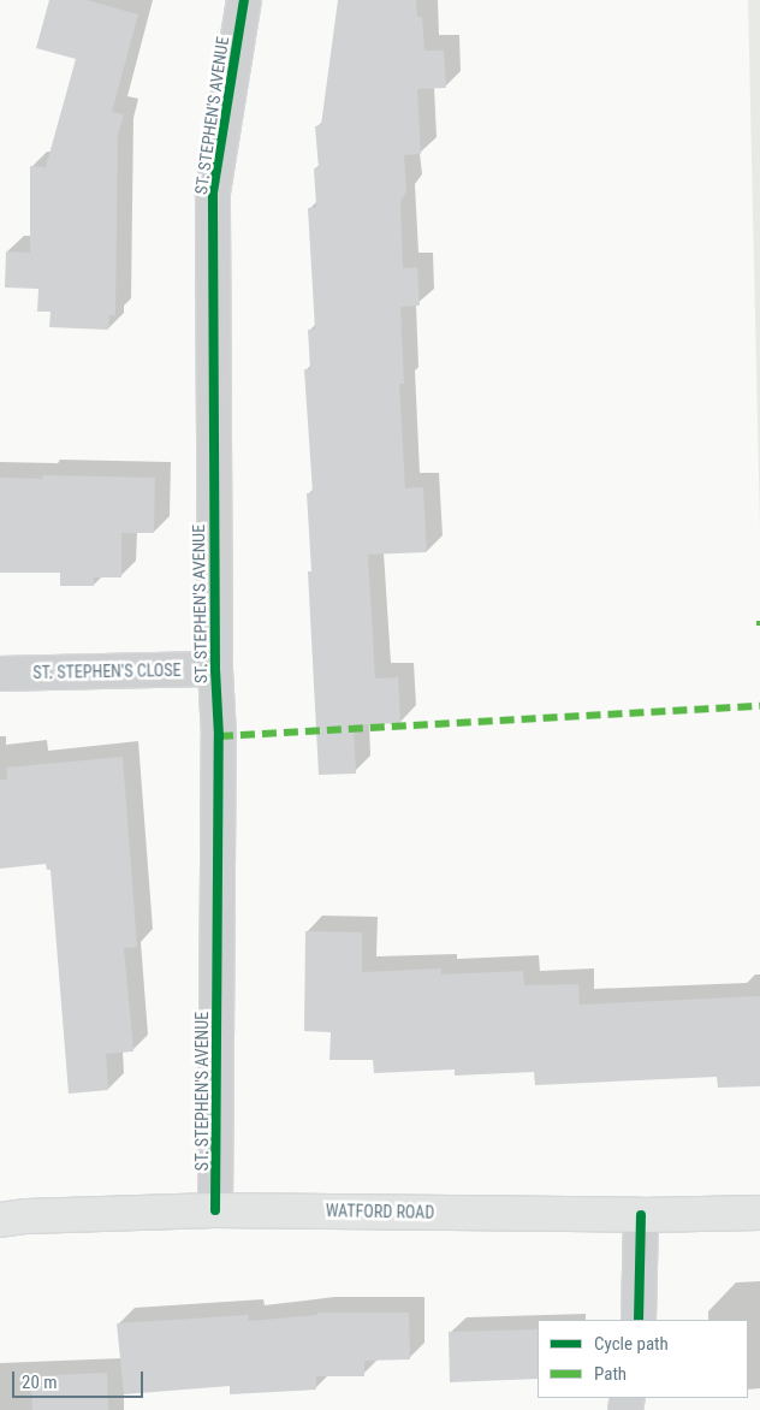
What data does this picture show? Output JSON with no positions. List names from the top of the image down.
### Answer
{
  "streets": {
    "main road": ["WATFORD ROAD"],
    "street": ["ST. STEPHEN'S AVENUE", "ST. STEPHEN'S CLOSE"]
  },
  "crossings": [
    ["ST. STEPHEN'S AVENUE", "ST. STEPHEN'S CLOSE"],
    ["ST. STEPHEN'S AVENUE", "WATFORD ROAD"]
  ],
  "legend": ["Cycle path", "Path"],
  "scale_bar": "20 m"
}
